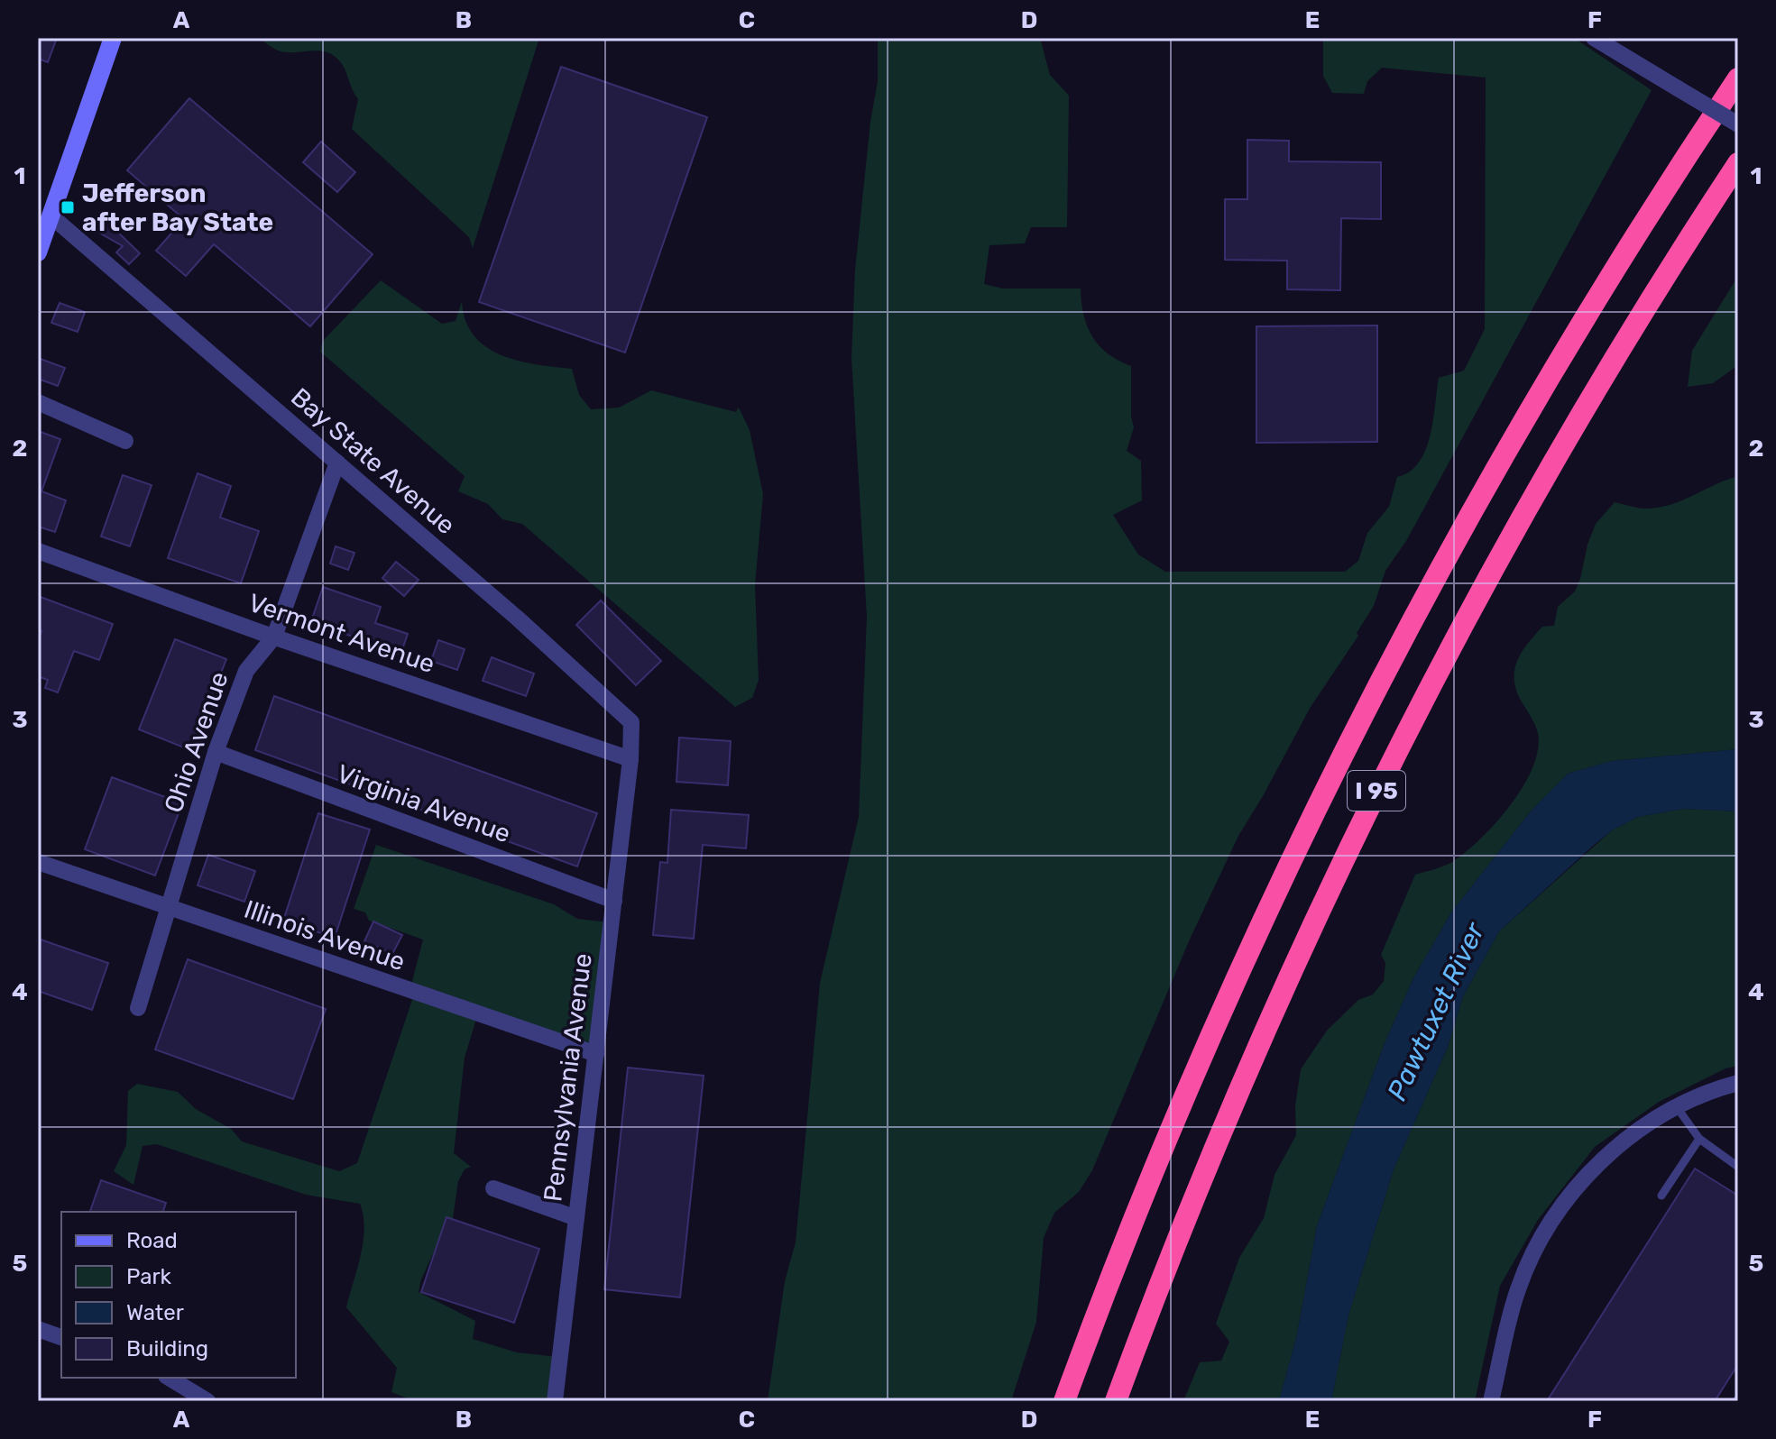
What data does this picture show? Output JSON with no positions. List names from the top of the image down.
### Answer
{
  "streets": {
    "highway": ["I 95"],
    "street": [
      "Bay State Avenue",
      "Vermont Avenue",
      "Ohio Avenue",
      "Virginia Avenue",
      "Illinois Avenue",
      "Pennsylvania Avenue"
    ]
  },
  "crossings": [
    ["Bay State Avenue", "Vermont Avenue"],
    ["Bay State Avenue", "Ohio Avenue"],
    ["Bay State Avenue", "Pennsylvania Avenue"],
    ["Vermont Avenue", "Ohio Avenue"],
    ["Vermont Avenue", "Pennsylvania Avenue"],
    ["Ohio Avenue", "Virginia Avenue"],
    ["Ohio Avenue", "Illinois Avenue"],
    ["Virginia Avenue", "Pennsylvania Avenue"],
    ["Illinois Avenue", "Pennsylvania Avenue"]
  ],
  "water": ["Pawtuxet River"],
  "places": {
    "transit": ["Jefferson after Bay State"]
  },
  "legend": [
    "Road",
    "Park",
    "Water",
    "Building"
  ],
  "grid": {
    "columns": [
      "A",
      "B",
      "C",
      "D",
      "E",
      "F"
    ],
    "rows": [
      "1",
      "2",
      "3",
      "4",
      "5"
    ]
  }
}
